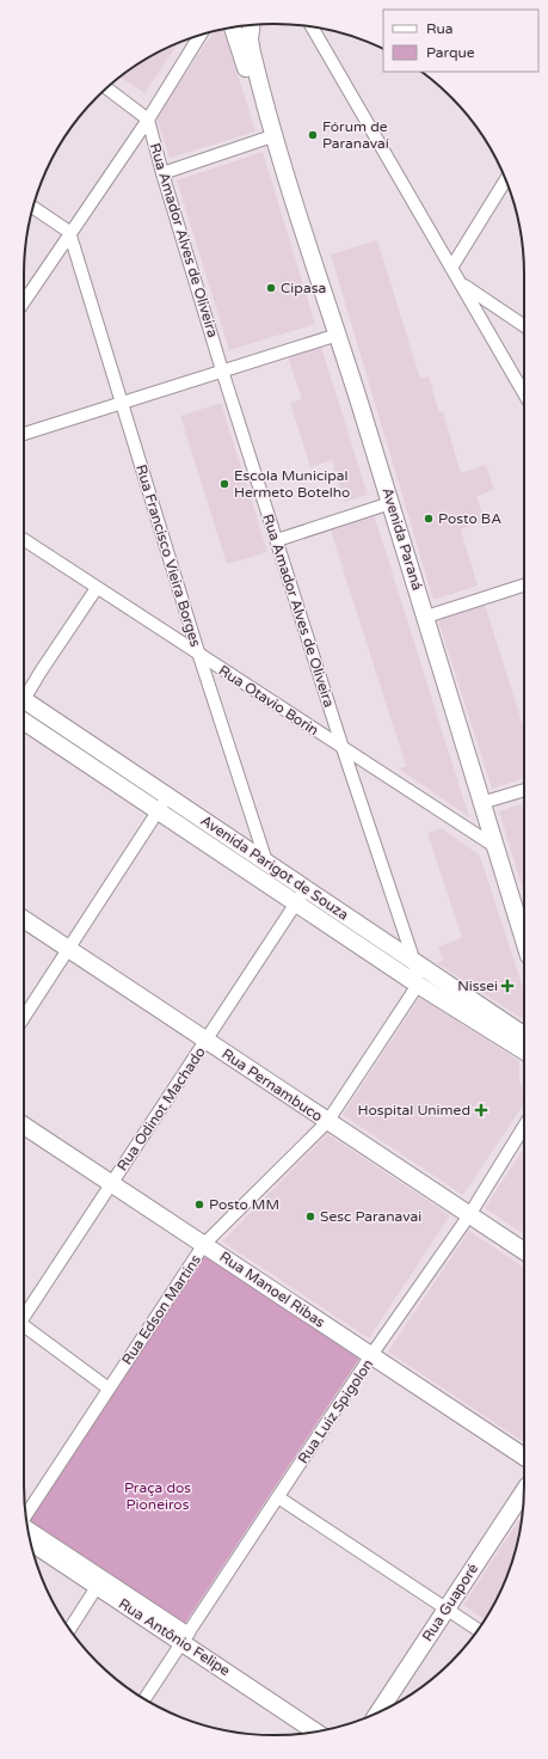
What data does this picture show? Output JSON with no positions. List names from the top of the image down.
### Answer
{
  "streets": {
    "street": [
      "Rua Amador Alves de Oliveira",
      "Avenida Paraná",
      "Rua Francisco Vieira Borges",
      "Rua Otavio Borin",
      "Avenida Parigot de Souza",
      "Rua Pernambuco",
      "Rua Odinot Machado",
      "Rua Manoel Ribas",
      "Rua Edson Martins",
      "Rua Luiz Spigolon",
      "Rua Guaporé",
      "Rua Antônio Felipe"
    ]
  },
  "crossings": [
    ["Rua Amador Alves de Oliveira", "Rua Otavio Borin"],
    ["Rua Amador Alves de Oliveira", "Avenida Parigot de Souza"],
    ["Rua Amador Alves de Oliveira", "Rua Edson Martins"],
    ["Avenida Paraná", "Rua Otavio Borin"],
    ["Rua Francisco Vieira Borges", "Rua Otavio Borin"],
    ["Rua Francisco Vieira Borges", "Avenida Parigot de Souza"],
    ["Avenida Parigot de Souza", "Rua Odinot Machado"],
    ["Avenida Parigot de Souza", "Rua Edson Martins"],
    ["Rua Pernambuco", "Rua Odinot Machado"],
    ["Rua Pernambuco", "Rua Edson Martins"],
    ["Rua Pernambuco", "Rua Luiz Spigolon"],
    ["Rua Odinot Machado", "Rua Manoel Ribas"],
    ["Rua Manoel Ribas", "Rua Edson Martins"],
    ["Rua Manoel Ribas", "Rua Luiz Spigolon"],
    ["Rua Luiz Spigolon", "Rua Antônio Felipe"]
  ],
  "parks": ["Praça dos Pioneiros"],
  "places": {
    "other": [
      "Fórum de Paranavaí",
      "Cipasa",
      "Escola Municipal Hermeto Botelho",
      "Posto BA",
      "Posto MM",
      "Sesc Paranavai"
    ],
    "health": ["Nissei", "Hospital Unimed"]
  },
  "legend": ["Rua", "Parque"]
}
